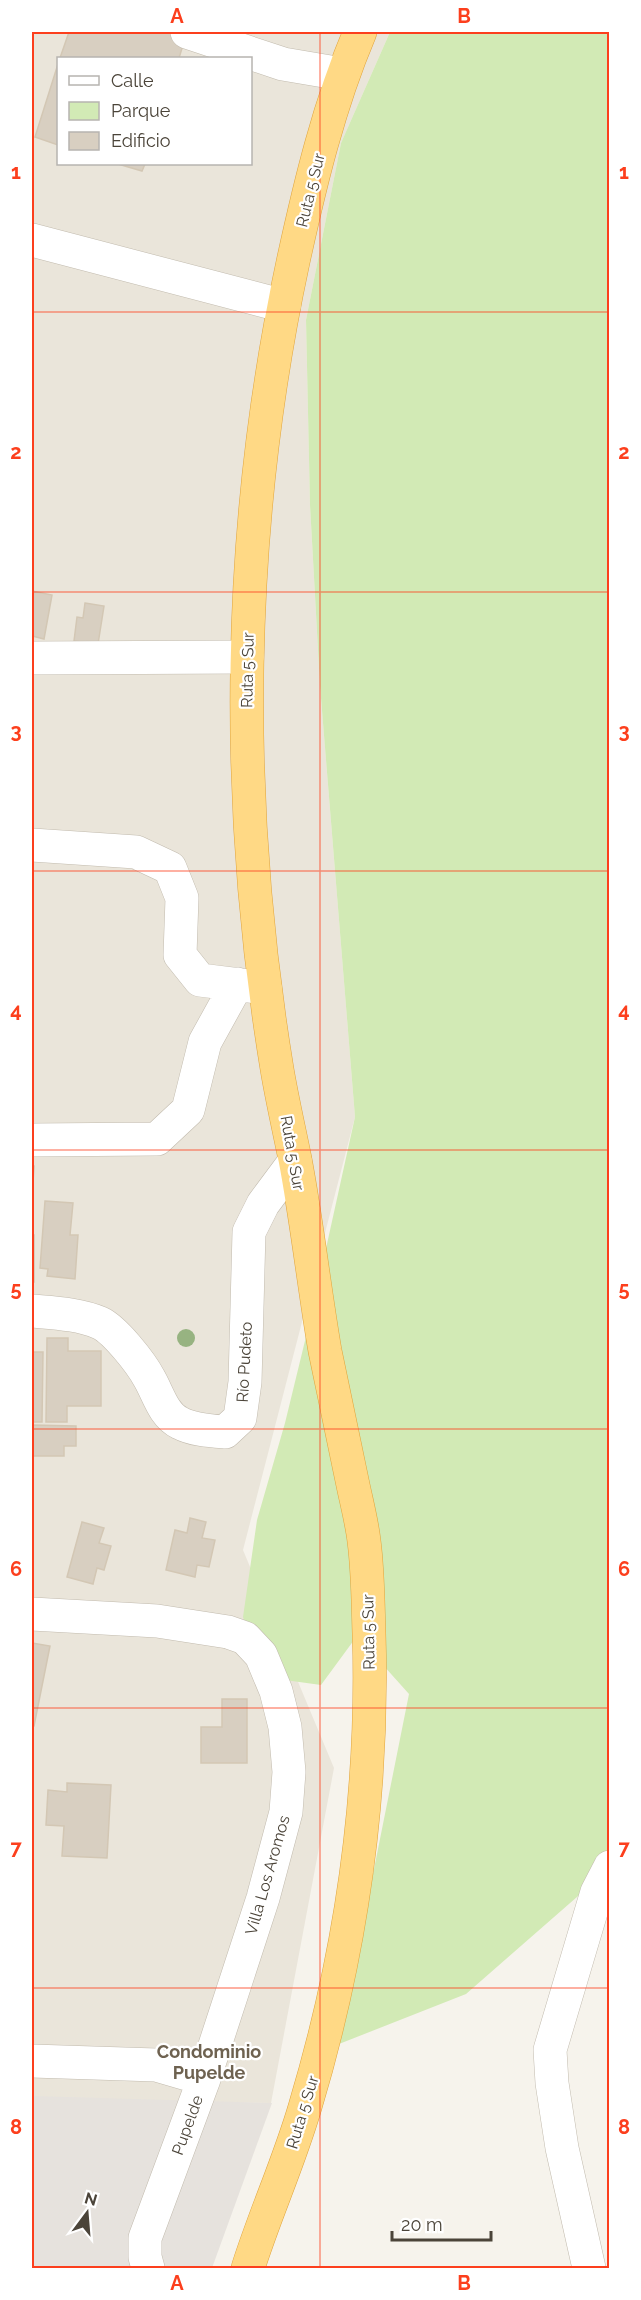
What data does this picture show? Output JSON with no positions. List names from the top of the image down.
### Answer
{
  "streets": {
    "highway": ["Ruta 5 Sur"],
    "street": ["Río Pudeto", "Villa Los Aromos", "Pupelde"]
  },
  "crossings": [
    ["Ruta 5 Sur", "Río Pudeto"],
    ["Villa Los Aromos", "Pupelde"]
  ],
  "districts": ["Condominio Pupelde"],
  "legend": ["Calle", "Parque", "Edificio"],
  "scale_bar": "20 m",
  "north": "top",
  "grid": {
    "columns": ["A", "B"],
    "rows": [
      "1",
      "2",
      "3",
      "4",
      "5",
      "6",
      "7",
      "8"
    ]
  }
}
